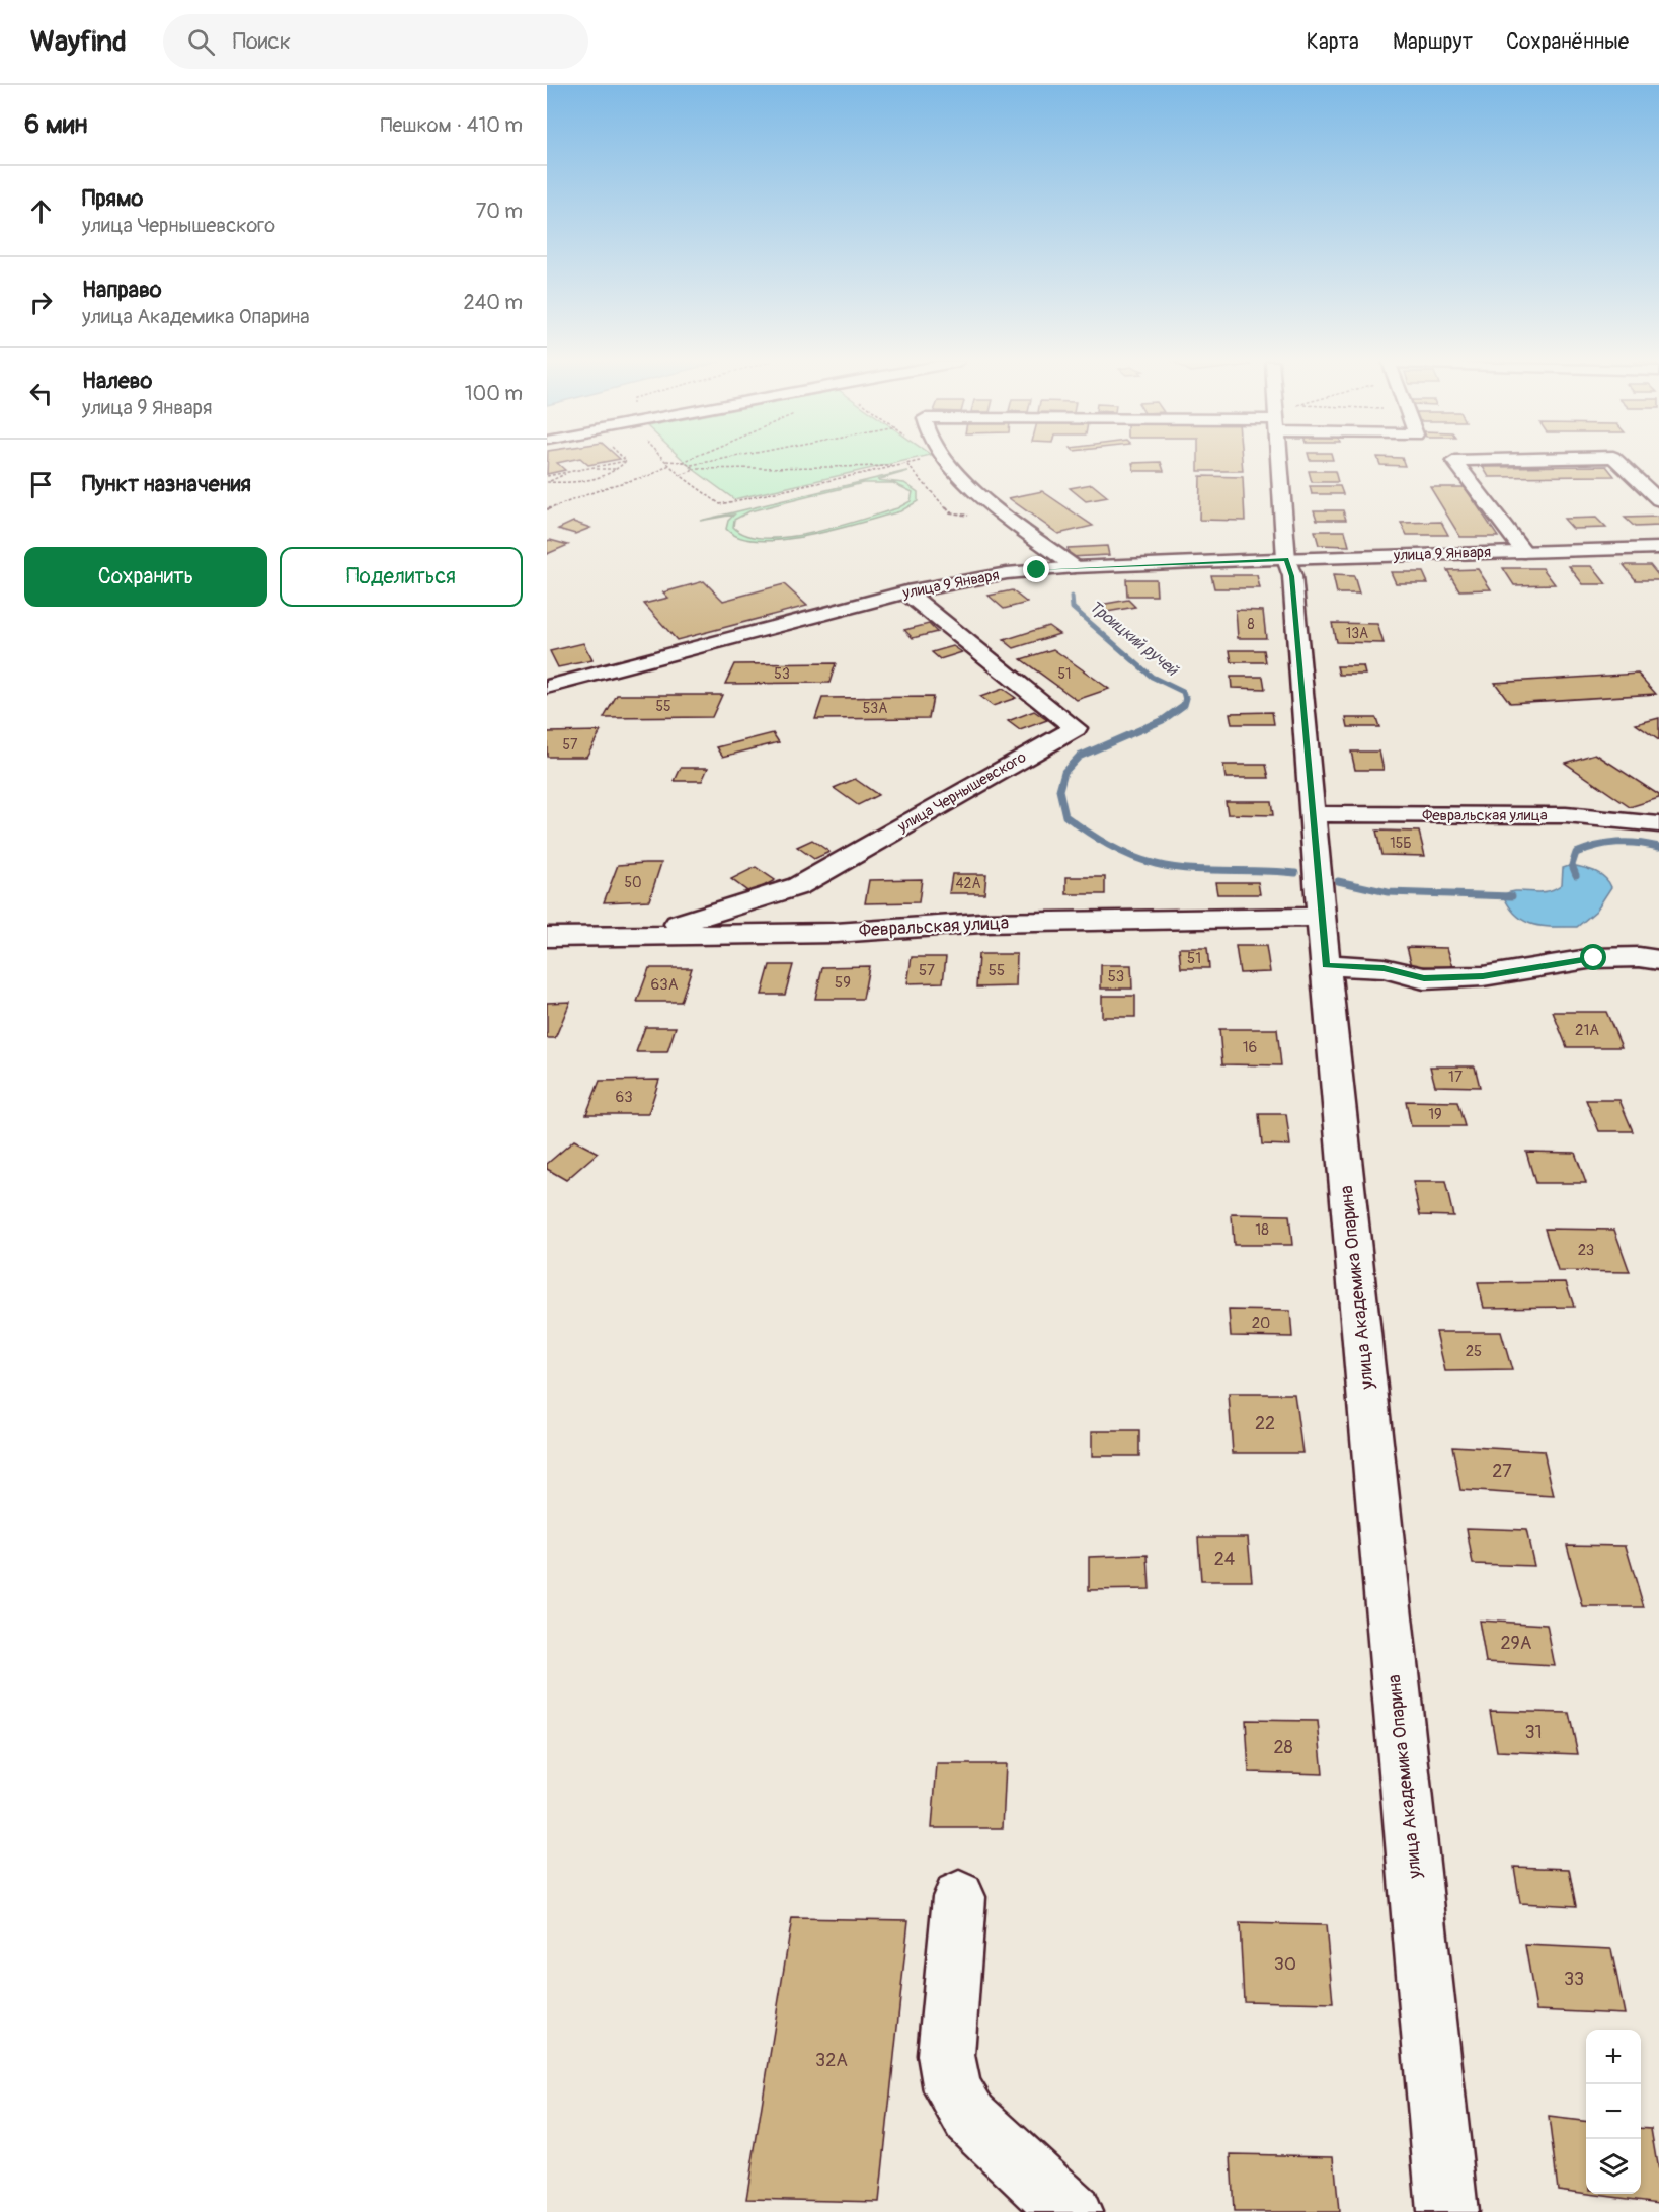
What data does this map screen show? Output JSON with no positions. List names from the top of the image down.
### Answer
{
  "streets": {
    "street": [
      "улица 9 Января",
      "улица Чернышевского",
      "Февральская улица",
      "улица Академика Опарина"
    ]
  },
  "crossings": [
    ["улица 9 Января", "улица Чернышевского"],
    ["улица 9 Января", "улица Академика Опарина"],
    ["улица Чернышевского", "Февральская улица"],
    ["Февральская улица", "улица Академика Опарина"]
  ],
  "water": ["Троицкий ручей"],
  "house_numbers": [
    "8",
    "13А",
    "53",
    "51",
    "55",
    "53А",
    "57",
    "15Б",
    "50",
    "42А",
    "51",
    "57",
    "55",
    "53",
    "59",
    "63А",
    "21А",
    "16",
    "17",
    "63",
    "19",
    "18",
    "23",
    "20",
    "25",
    "22",
    "27",
    "24",
    "29А",
    "31",
    "28",
    "30",
    "33",
    "32А"
  ],
  "page": {
    "header": "Wayfind",
    "search": "Поиск",
    "nav": ["Карта", "Маршрут", "Сохранённые"],
    "heading": ["6 мин", "Пешком · 410 m"],
    "list": [
      ["Прямо", "улица Чернышевского", "70 m"],
      ["Направо", "улица Академика Опарина", "240 m"],
      ["Налево", "улица 9 Января", "100 m"],
      "Пункт назначения"
    ],
    "buttons": ["Сохранить", "Поделиться"],
    "map_buttons": ["+", "−"]
  }
}
